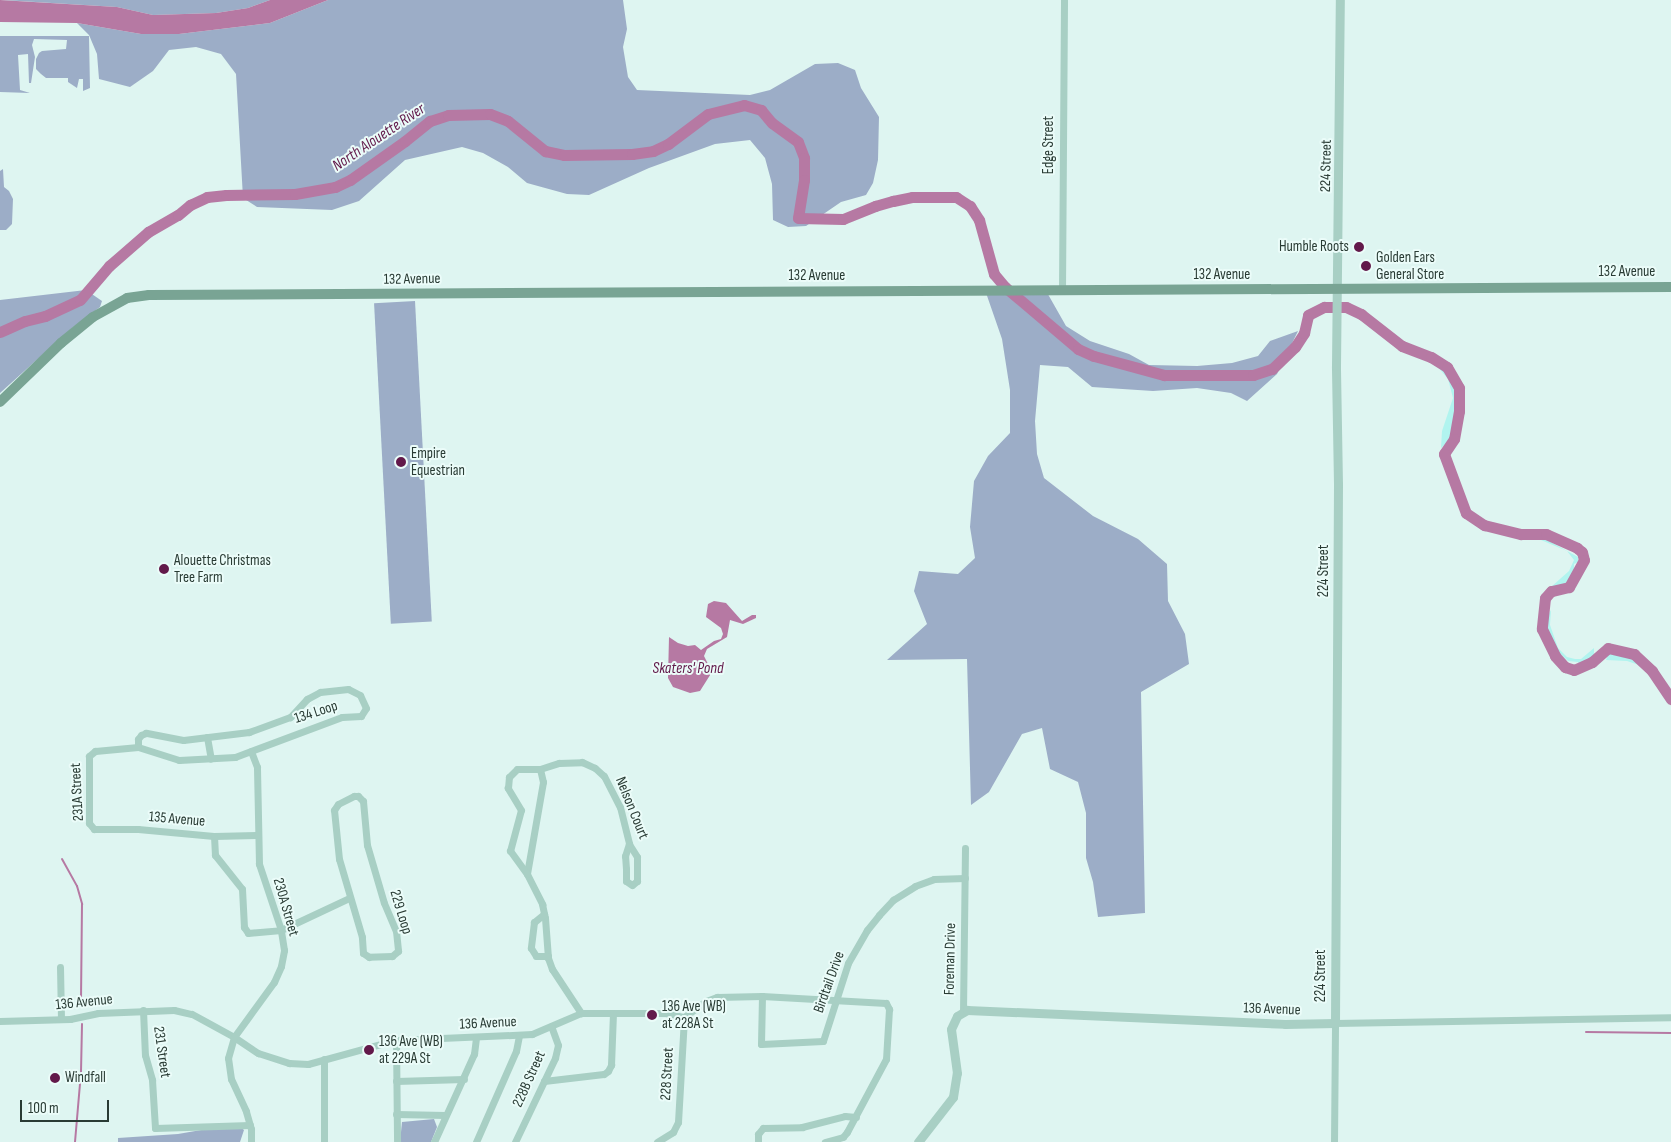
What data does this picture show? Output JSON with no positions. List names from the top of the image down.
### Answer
{
  "streets": {
    "main road": ["132 Avenue"],
    "street": [
      "Edge Street",
      "224 Street",
      "134 Loop",
      "231A Street",
      "Nelson Court",
      "135 Avenue",
      "230A Street",
      "229 Loop",
      "Foreman Drive",
      "Birdtail Drive",
      "136 Avenue",
      "231 Street",
      "228 Street",
      "228B Street"
    ]
  },
  "crossings": [
    ["Edge Street", "132 Avenue"],
    ["224 Street", "132 Avenue"],
    ["224 Street", "136 Avenue"],
    ["134 Loop", "231A Street"],
    ["134 Loop", "230A Street"],
    ["231A Street", "135 Avenue"],
    ["135 Avenue", "230A Street"],
    ["230A Street", "136 Avenue"],
    ["230A Street", "231 Street"],
    ["Foreman Drive", "Birdtail Drive"],
    ["Foreman Drive", "136 Avenue"],
    ["136 Avenue", "231 Street"],
    ["136 Avenue", "228 Street"],
    ["136 Avenue", "228B Street"]
  ],
  "water": ["North Alouette River", "Skaters' Pond"],
  "places": [
    "Humble Roots",
    "Golden Ears General Store",
    "Empire Equestrian",
    "Alouette Christmas Tree Farm",
    "136 Ave (WB) at 228A St",
    "136 Ave (WB) at 229A St",
    "Windfall"
  ],
  "scale_bar": "100 m"
}
